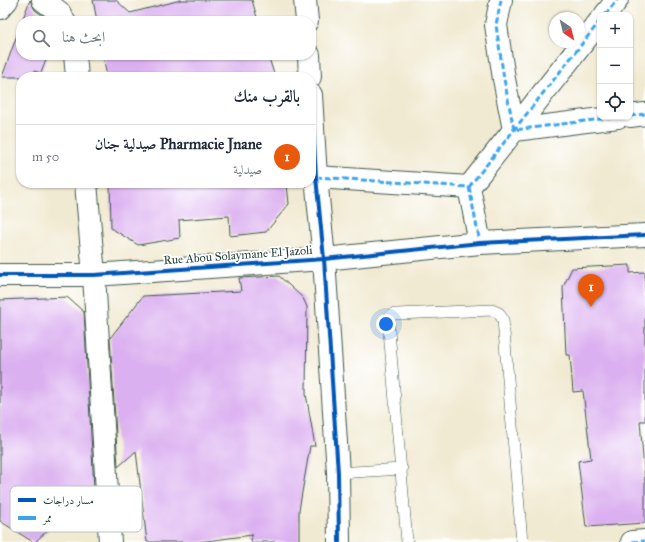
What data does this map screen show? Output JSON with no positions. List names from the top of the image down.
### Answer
{
  "streets": {
    "street": ["Rue Abou Solaymane El Jazoli"]
  },
  "legend": ["مسار دراجات", "ممر"],
  "north": "bottom right",
  "page": {
    "map_buttons": ["+", "−"],
    "search": "ابحث هنا",
    "heading": "بالقرب منك",
    "list": [
      {
        "mark": "1",
        "name": "Pharmacie Jnane صيدلية جنان",
        "note": "صيدلية",
        "value": "50 m"
      }
    ],
    "pins": "1"
  }
}
